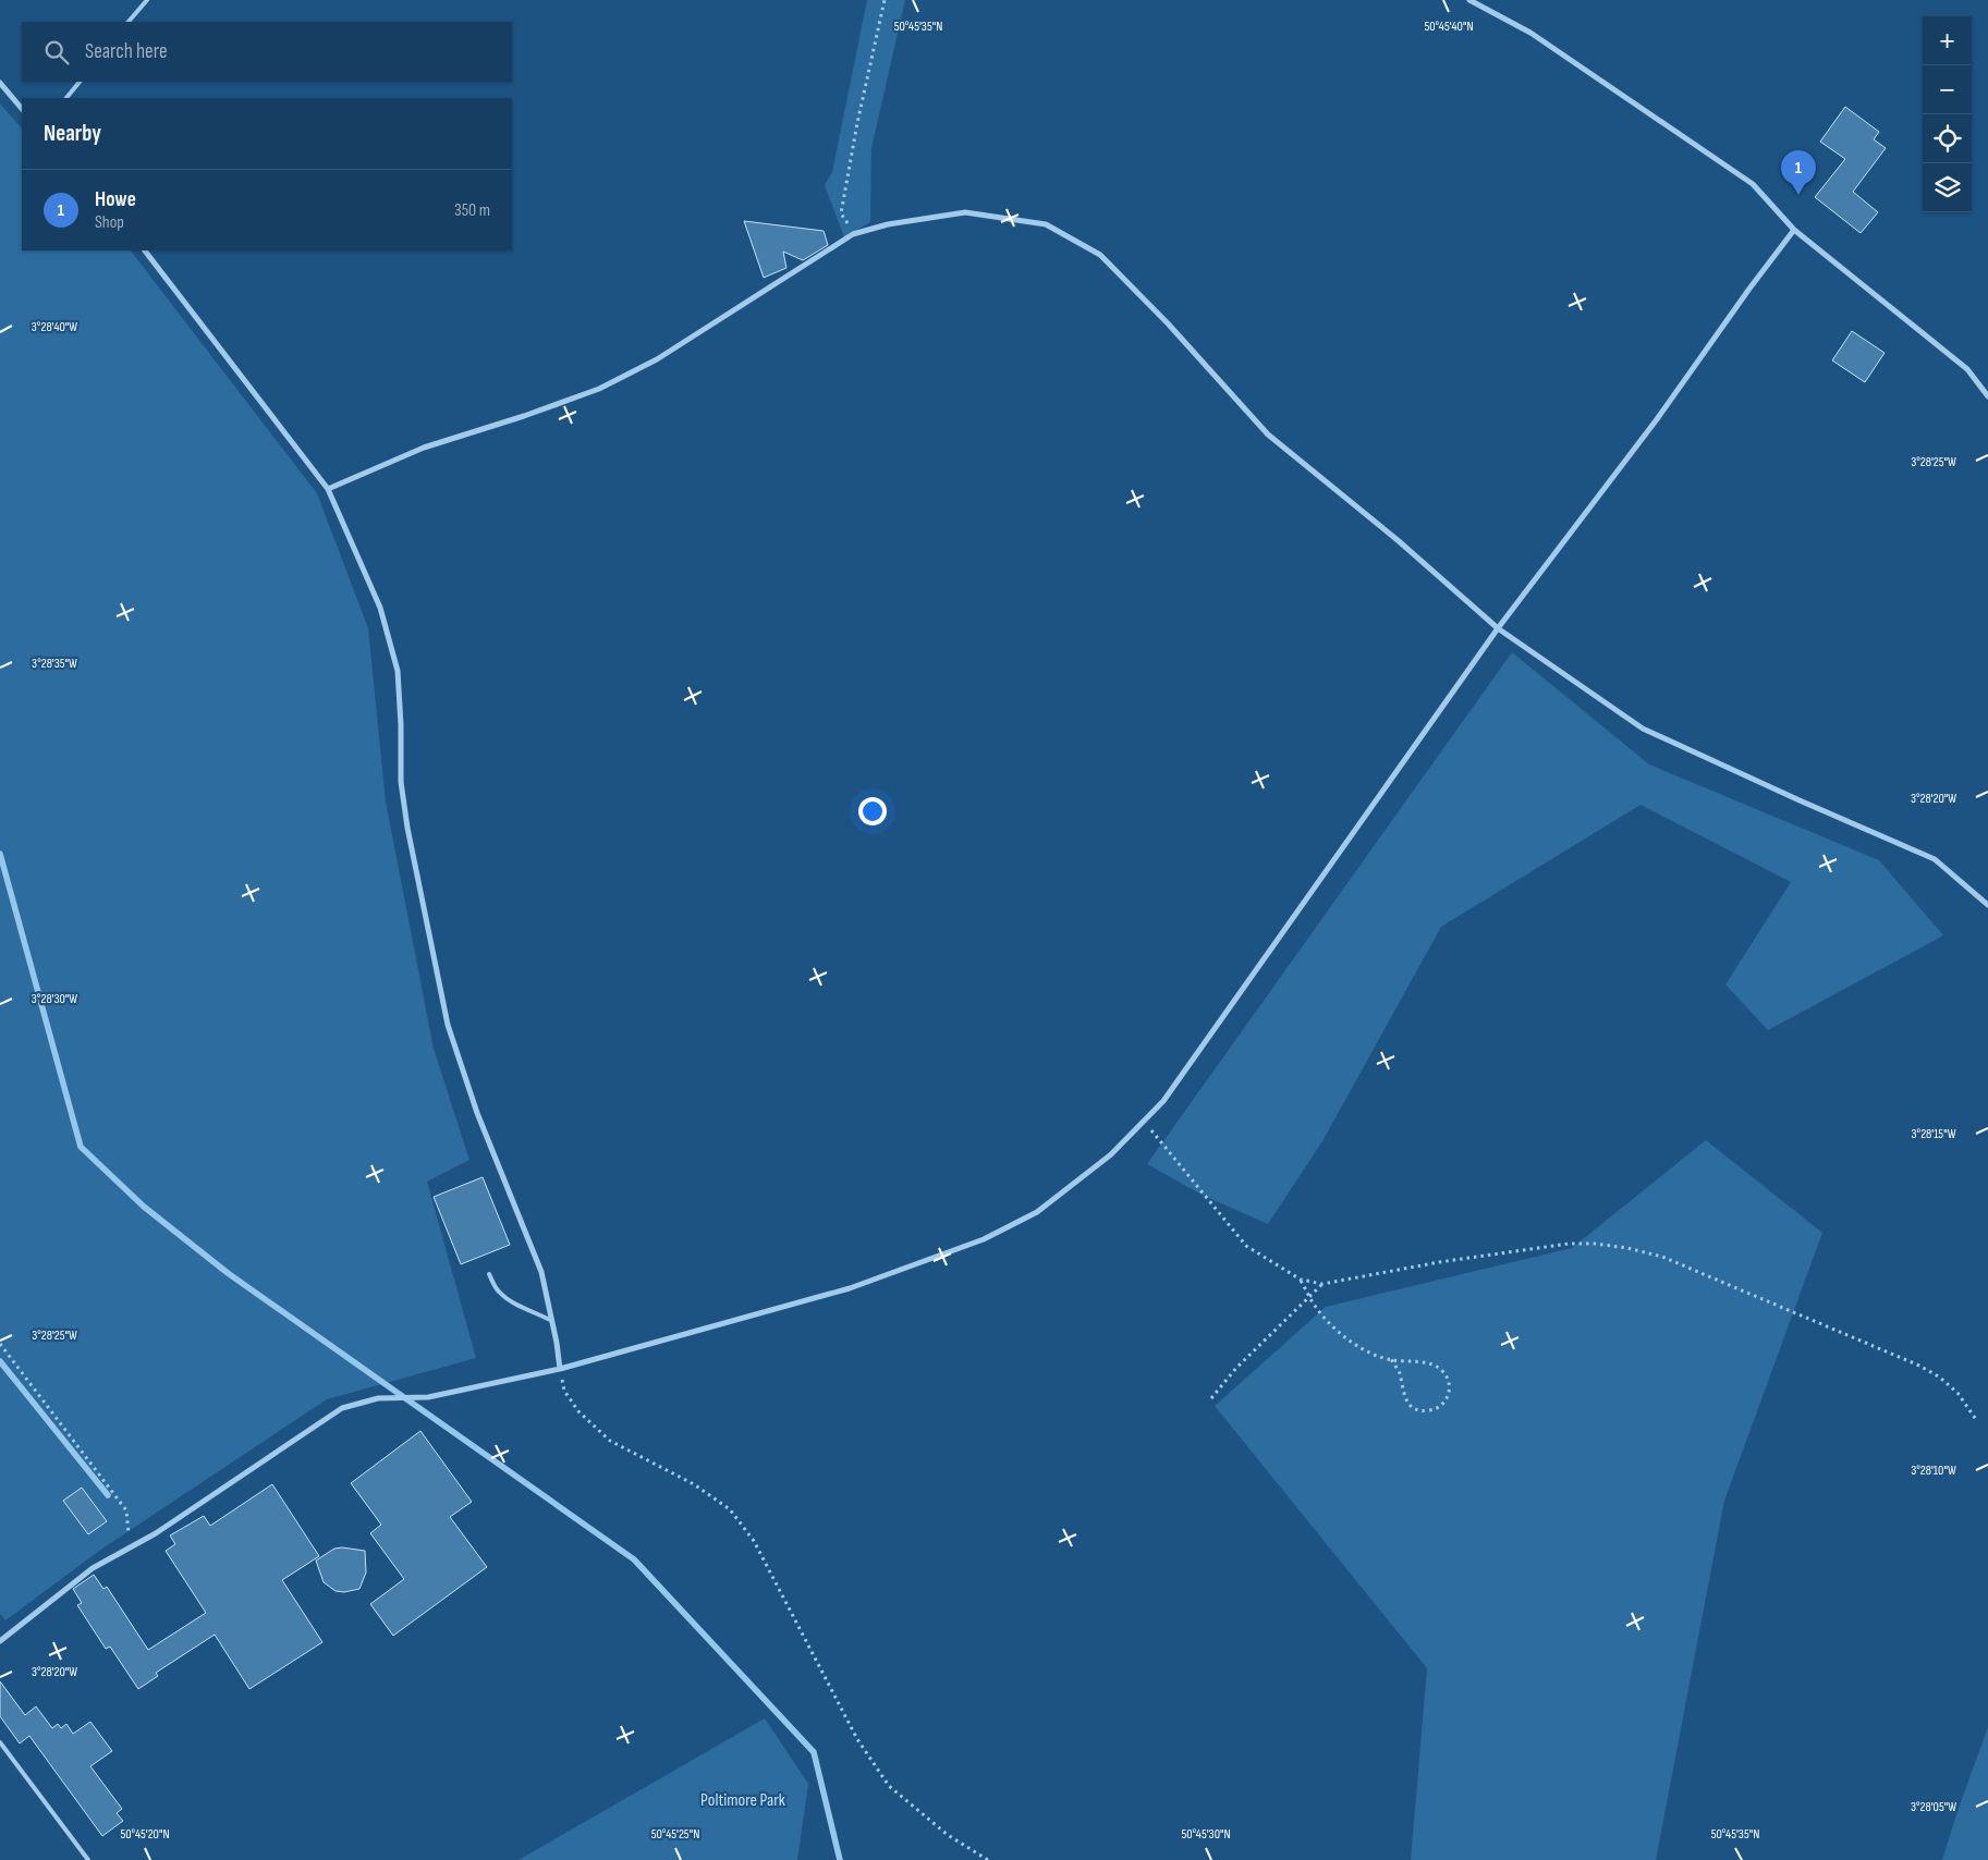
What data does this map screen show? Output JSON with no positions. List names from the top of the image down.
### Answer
{
  "parks": ["Poltimore Park"],
  "page": {
    "map_buttons": ["+", "−"],
    "search": "Search here",
    "heading": "Nearby",
    "pins": "1",
    "list": [
      {
        "mark": "1",
        "name": "Howe",
        "note": "Shop",
        "value": "350 m"
      }
    ]
  },
  "coordinates": [
    "50°45'35\"N",
    "50°45'40\"N",
    "3°28'40\"W",
    "3°28'25\"W",
    "3°28'35\"W",
    "3°28'20\"W",
    "3°28'30\"W",
    "3°28'15\"W",
    "3°28'10\"W",
    "3°28'05\"W",
    "50°45'20\"N",
    "50°45'25\"N",
    "50°45'30\"N"
  ]
}
